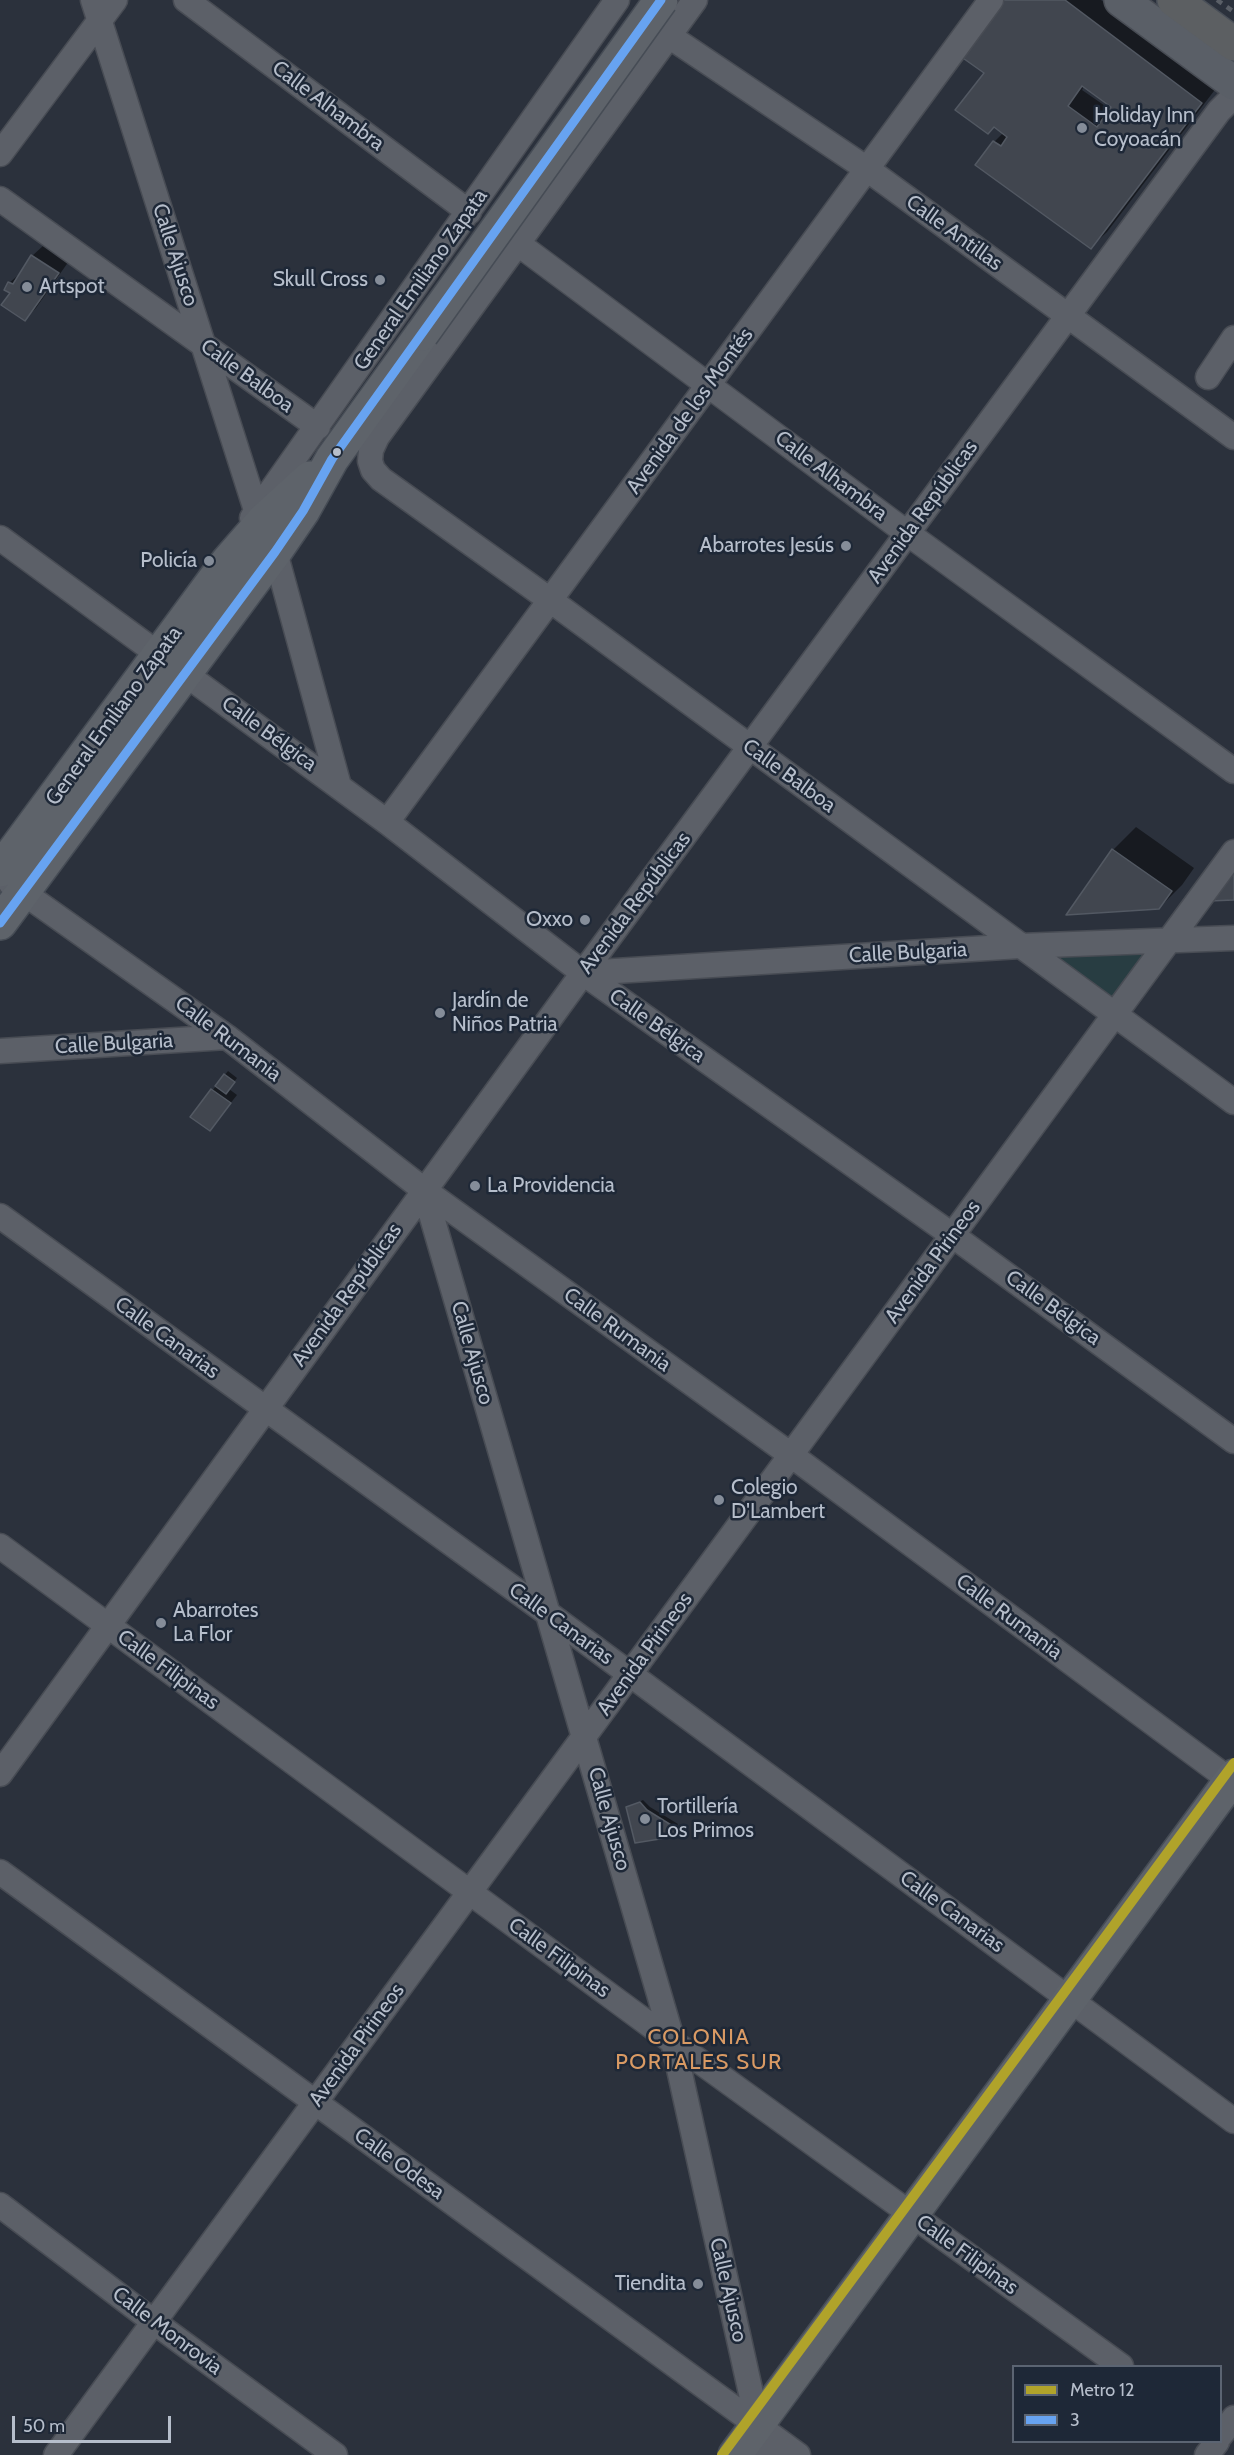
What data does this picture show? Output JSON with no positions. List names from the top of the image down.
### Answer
{
  "streets": {
    "main road": ["General Emiliano Zapata"],
    "street": [
      "Calle Alhambra",
      "Calle Antillas",
      "Calle Ajusco",
      "Calle Balboa",
      "Avenida de los Montés",
      "Avenida Repúblicas",
      "Calle Bélgica",
      "Calle Bulgaria",
      "Calle Rumania",
      "Avenida Pirineos",
      "Calle Canarias",
      "Calle Filipinas",
      "Calle Odesa",
      "Calle Monrovia"
    ]
  },
  "crossings": [
    ["Calle Alhambra", "General Emiliano Zapata"],
    ["Calle Alhambra", "Calle Balboa"],
    ["Calle Alhambra", "Avenida de los Montés"],
    ["Calle Alhambra", "Avenida Repúblicas"],
    ["Calle Antillas", "Avenida de los Montés"],
    ["Calle Antillas", "Avenida Repúblicas"],
    ["Calle Ajusco", "General Emiliano Zapata"],
    ["Calle Ajusco", "Calle Balboa"],
    ["Calle Ajusco", "Avenida Repúblicas"],
    ["Calle Ajusco", "Calle Rumania"],
    ["Calle Ajusco", "Avenida Pirineos"],
    ["Calle Ajusco", "Calle Canarias"],
    ["Calle Ajusco", "Calle Filipinas"],
    ["Calle Ajusco", "Calle Odesa"],
    ["General Emiliano Zapata", "Calle Balboa"],
    ["General Emiliano Zapata", "Calle Bélgica"],
    ["General Emiliano Zapata", "Calle Rumania"],
    ["Calle Balboa", "Avenida de los Montés"],
    ["Calle Balboa", "Avenida Repúblicas"],
    ["Calle Balboa", "Calle Bulgaria"],
    ["Calle Balboa", "Avenida Pirineos"],
    ["Avenida de los Montés", "Calle Bélgica"],
    ["Avenida Repúblicas", "Calle Bélgica"],
    ["Avenida Repúblicas", "Calle Bulgaria"],
    ["Avenida Repúblicas", "Calle Rumania"],
    ["Avenida Repúblicas", "Calle Canarias"],
    ["Avenida Repúblicas", "Calle Filipinas"],
    ["Calle Bélgica", "Calle Bulgaria"],
    ["Calle Bélgica", "Avenida Pirineos"],
    ["Calle Bulgaria", "Calle Rumania"],
    ["Calle Bulgaria", "Avenida Pirineos"],
    ["Calle Rumania", "Avenida Pirineos"],
    ["Avenida Pirineos", "Calle Canarias"],
    ["Avenida Pirineos", "Calle Filipinas"],
    ["Avenida Pirineos", "Calle Odesa"],
    ["Avenida Pirineos", "Calle Monrovia"]
  ],
  "districts": ["COLONIA PORTALES SUR"],
  "places": [
    "Holiday Inn Coyoacán",
    "Skull Cross",
    "Artspot",
    "Abarrotes Jesús",
    "Policía",
    "Oxxo",
    "Jardín de Niños Patria",
    "La Providencia",
    "Colegio D'Lambert",
    "Abarrotes La Flor",
    "Tortillería Los Primos",
    "Tiendita"
  ],
  "lines": ["transit line 3", "metro line 12"],
  "legend": ["Metro 12", "3"],
  "scale_bar": "50 m"
}
